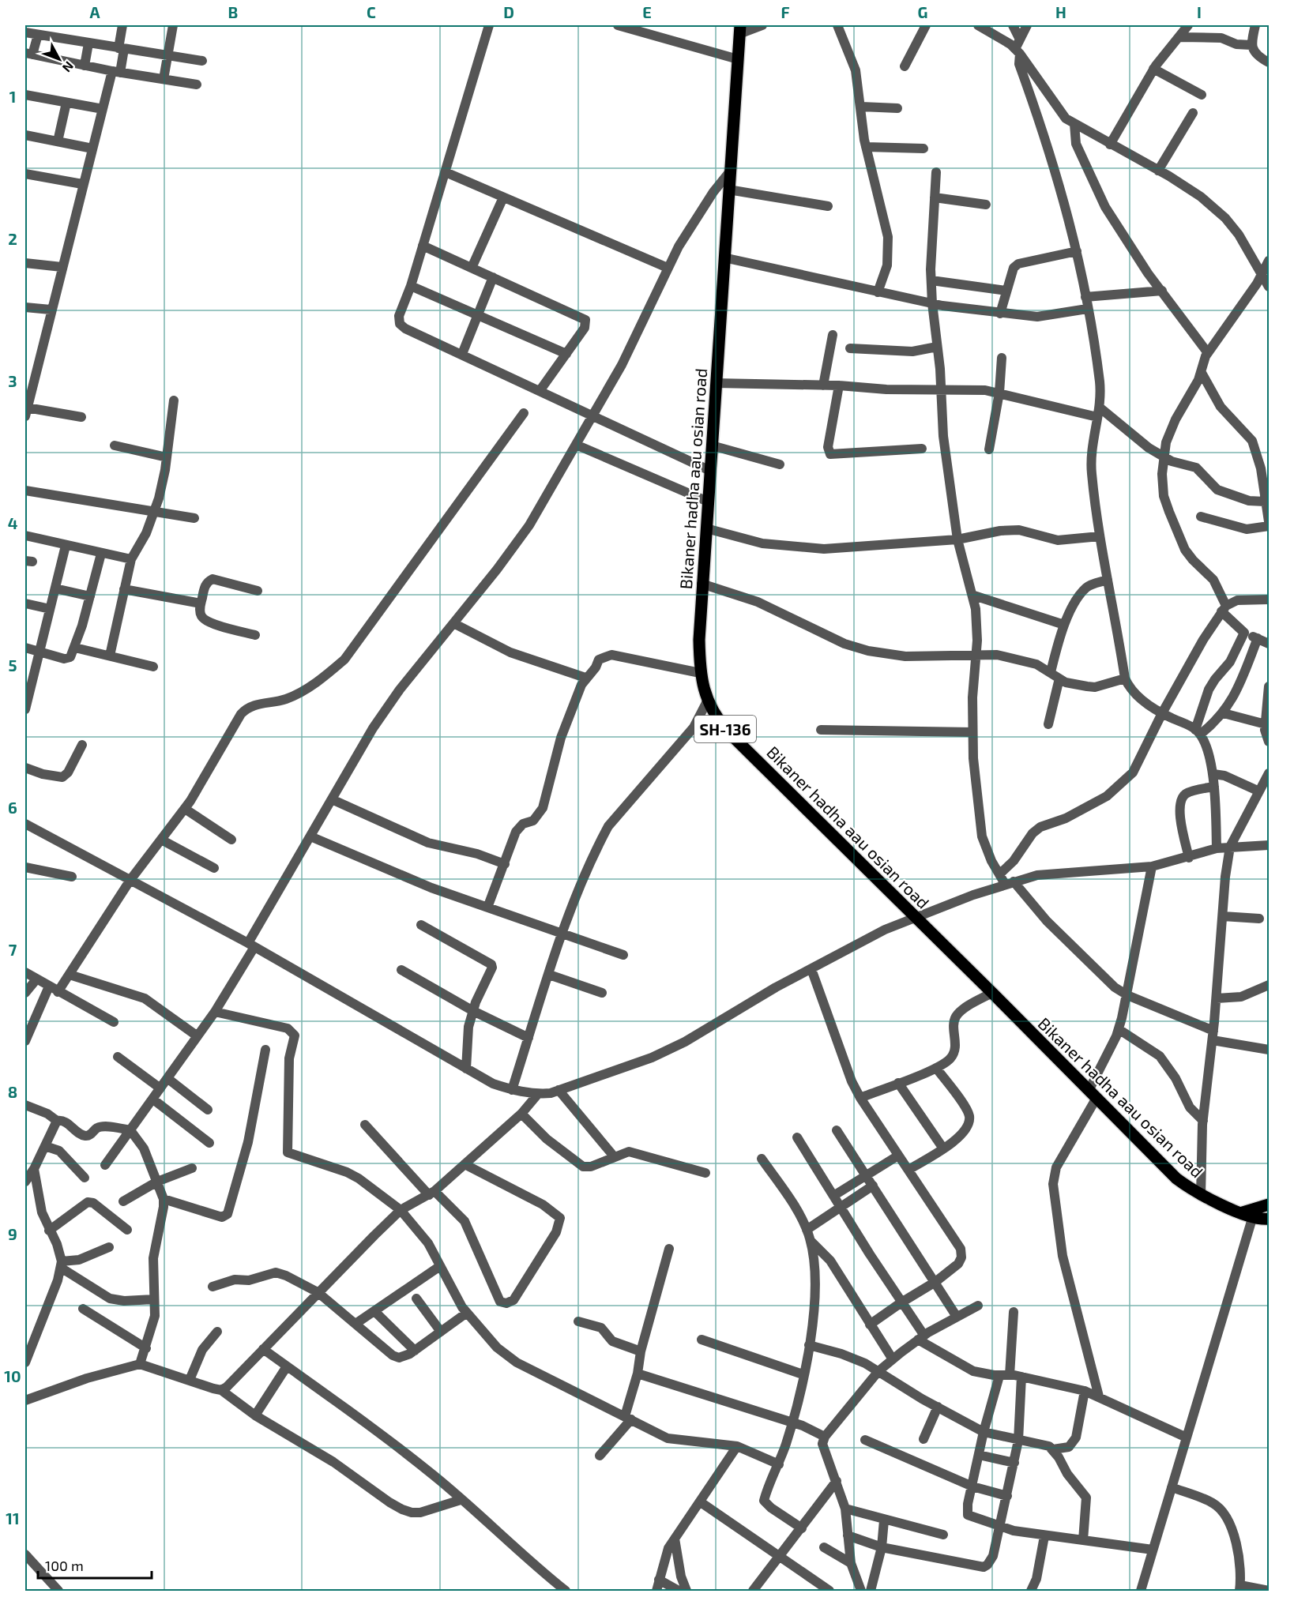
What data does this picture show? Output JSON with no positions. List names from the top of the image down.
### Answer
{
  "streets": {
    "main road": ["Bikaner hadha aau osian road", "SH-136"]
  },
  "scale_bar": "100 m",
  "north": "bottom right",
  "grid": {
    "columns": [
      "A",
      "B",
      "C",
      "D",
      "E",
      "F",
      "G",
      "H",
      "I"
    ],
    "rows": [
      "1",
      "2",
      "3",
      "4",
      "5",
      "6",
      "7",
      "8",
      "9",
      "10",
      "11"
    ]
  }
}
